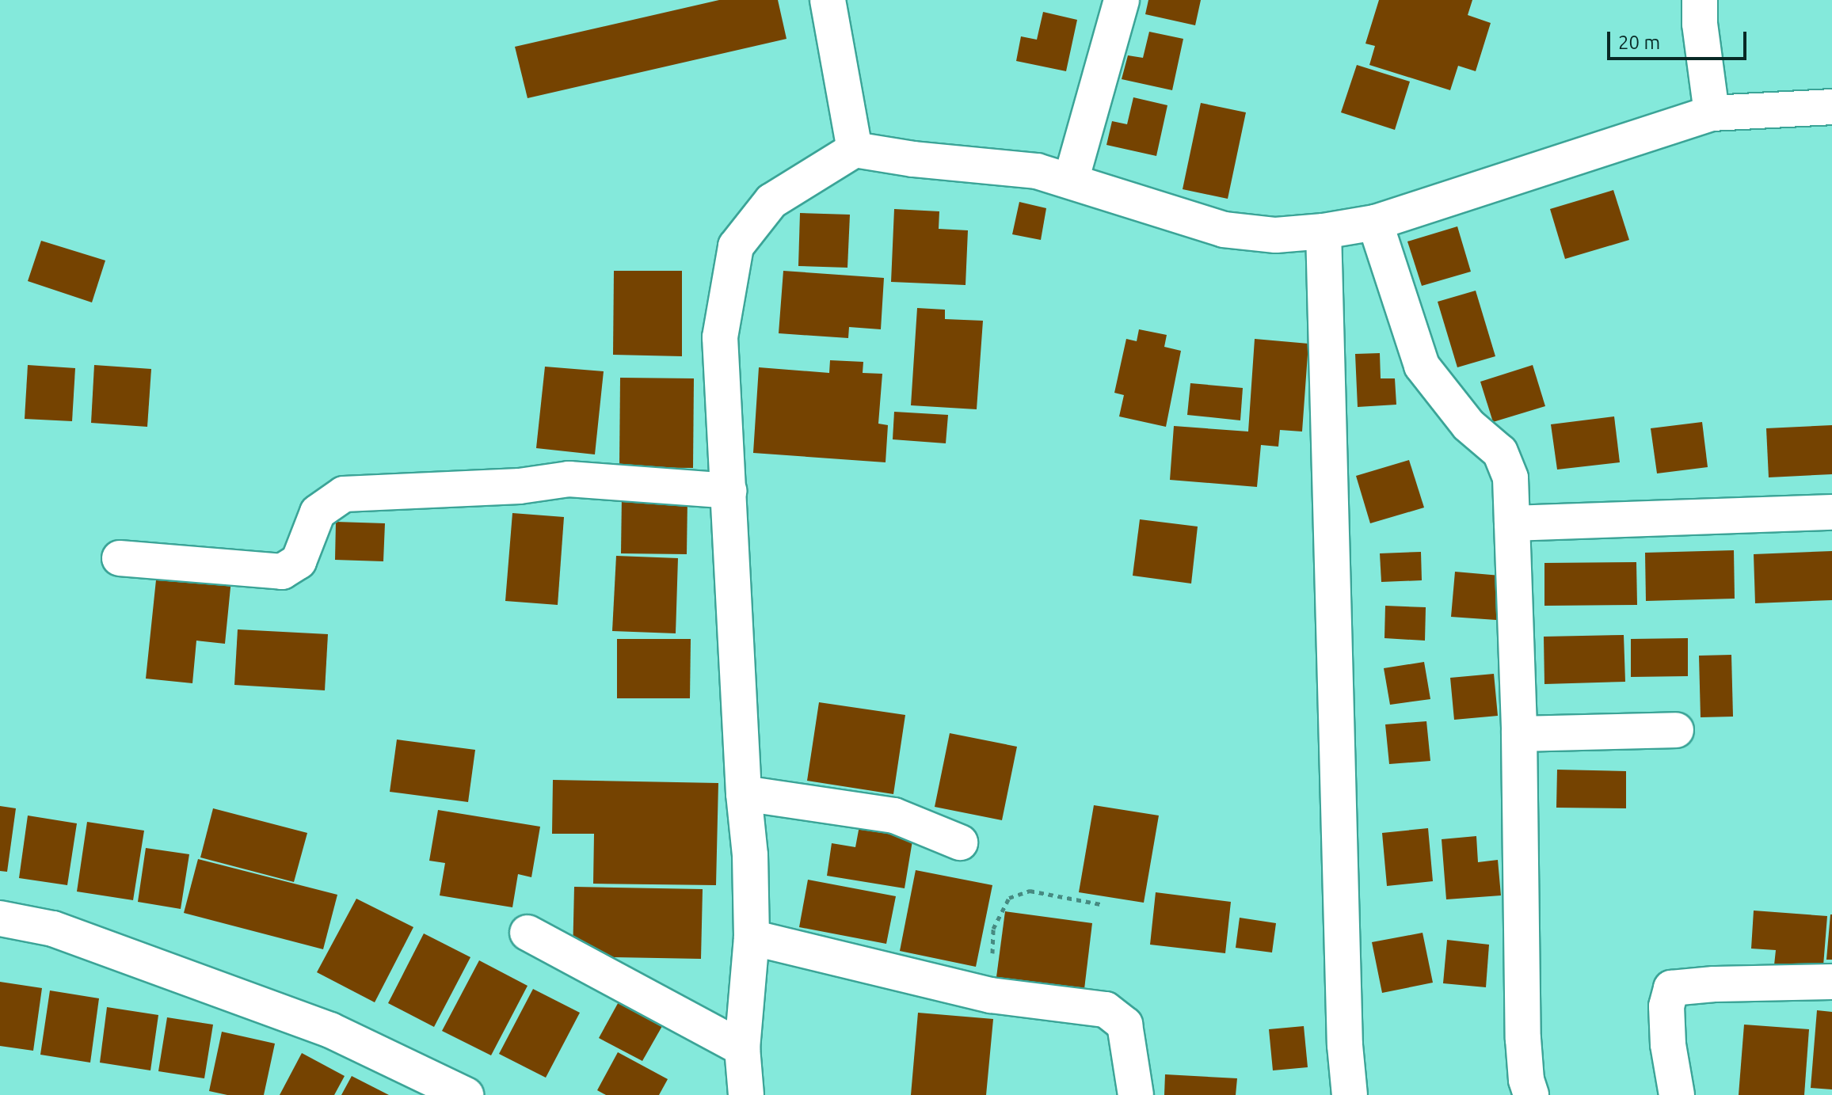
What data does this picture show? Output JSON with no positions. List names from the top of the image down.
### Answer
{
  "scale_bar": "20 m"
}
